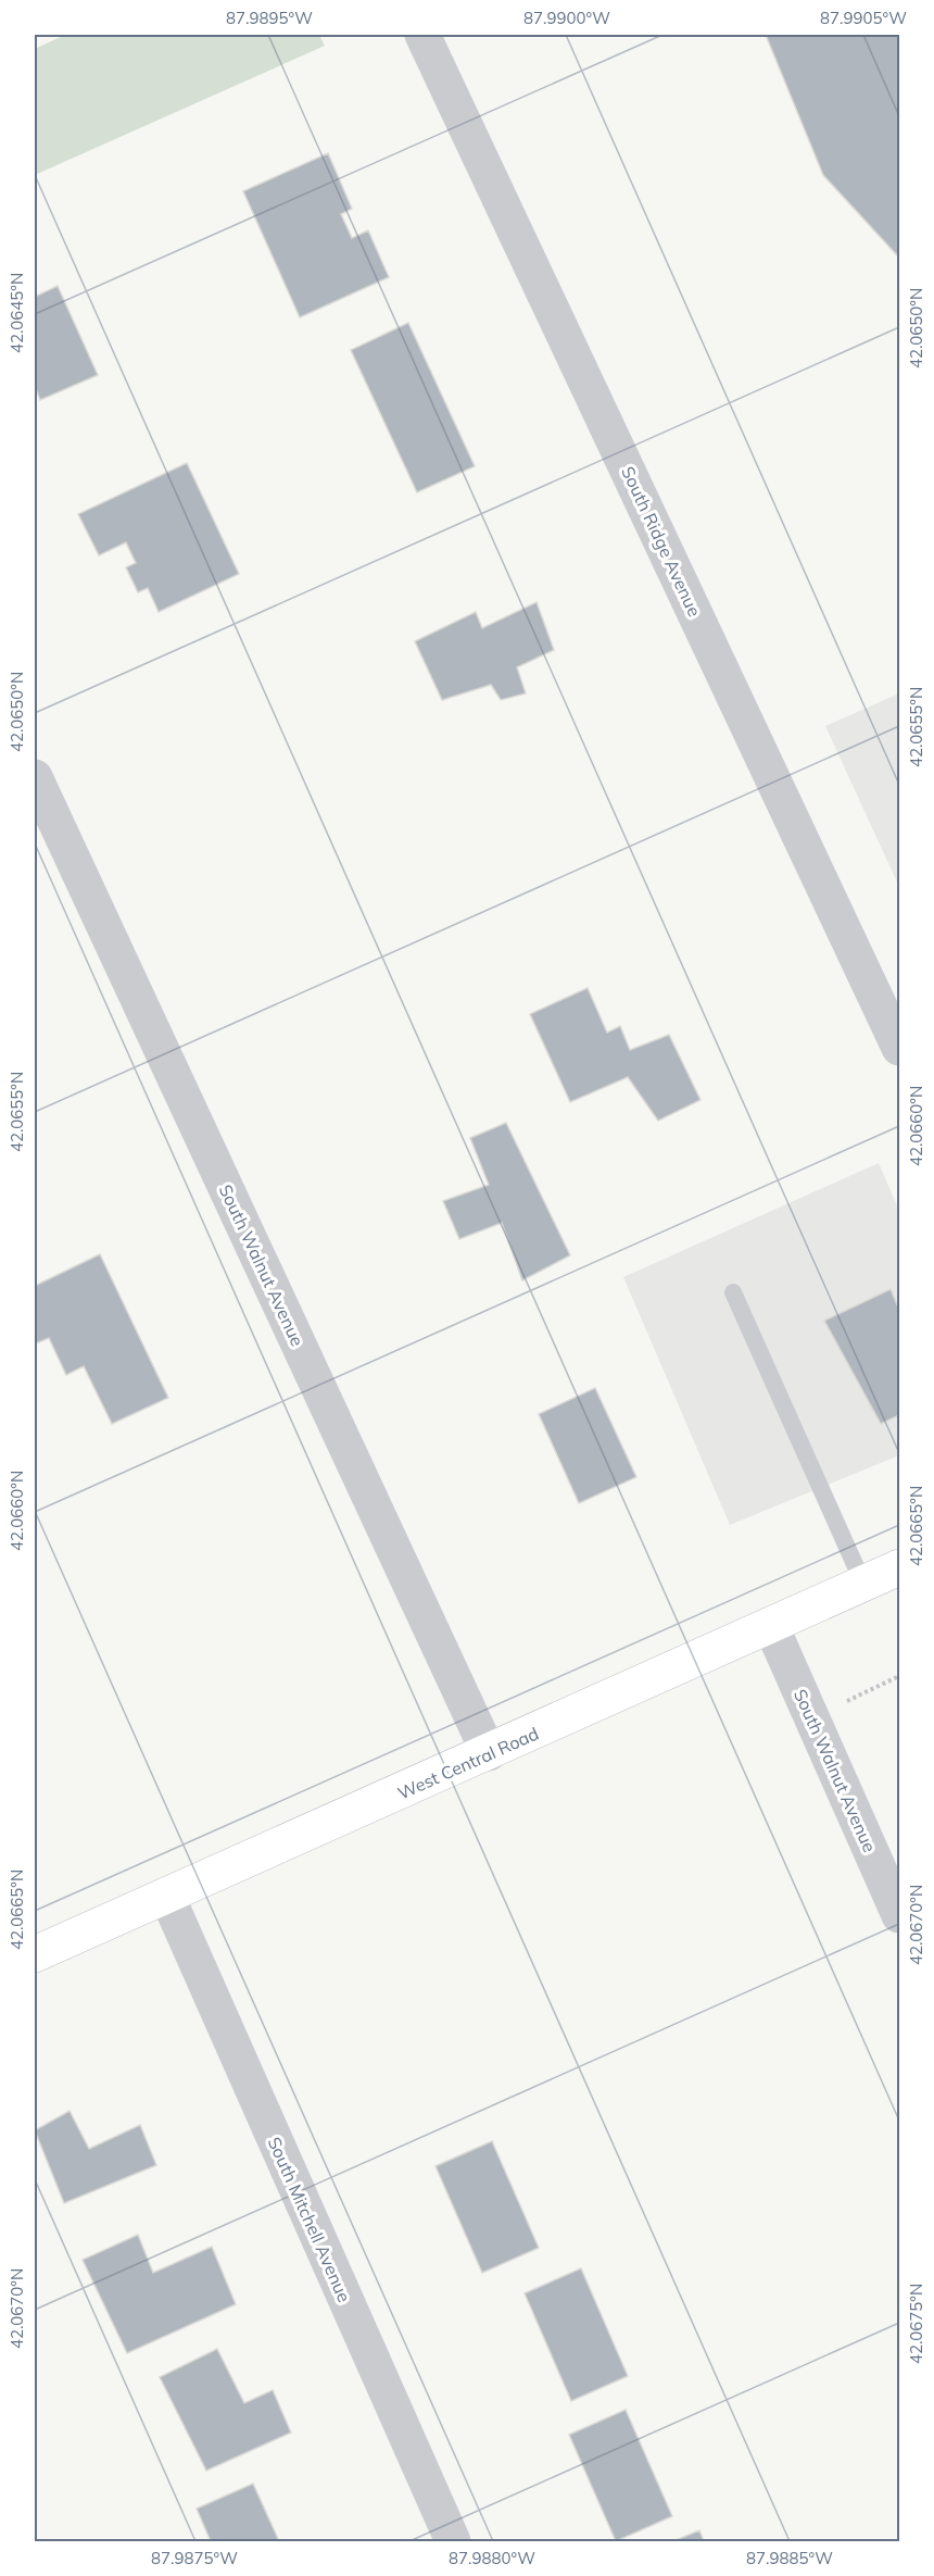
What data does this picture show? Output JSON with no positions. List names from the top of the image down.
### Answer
{
  "streets": {
    "main road": ["West Central Road"],
    "street": ["South Ridge Avenue", "South Walnut Avenue", "South Mitchell Avenue"]
  },
  "crossings": [
    ["South Walnut Avenue", "West Central Road"],
    ["West Central Road", "South Mitchell Avenue"]
  ],
  "coordinates": [
    "87.9895°W",
    "87.9900°W",
    "87.9905°W",
    "42.0645°N",
    "42.0650°N",
    "42.0655°N",
    "42.0660°N",
    "42.0665°N",
    "42.0670°N",
    "42.0675°N",
    "87.9875°W",
    "87.9880°W",
    "87.9885°W"
  ]
}
